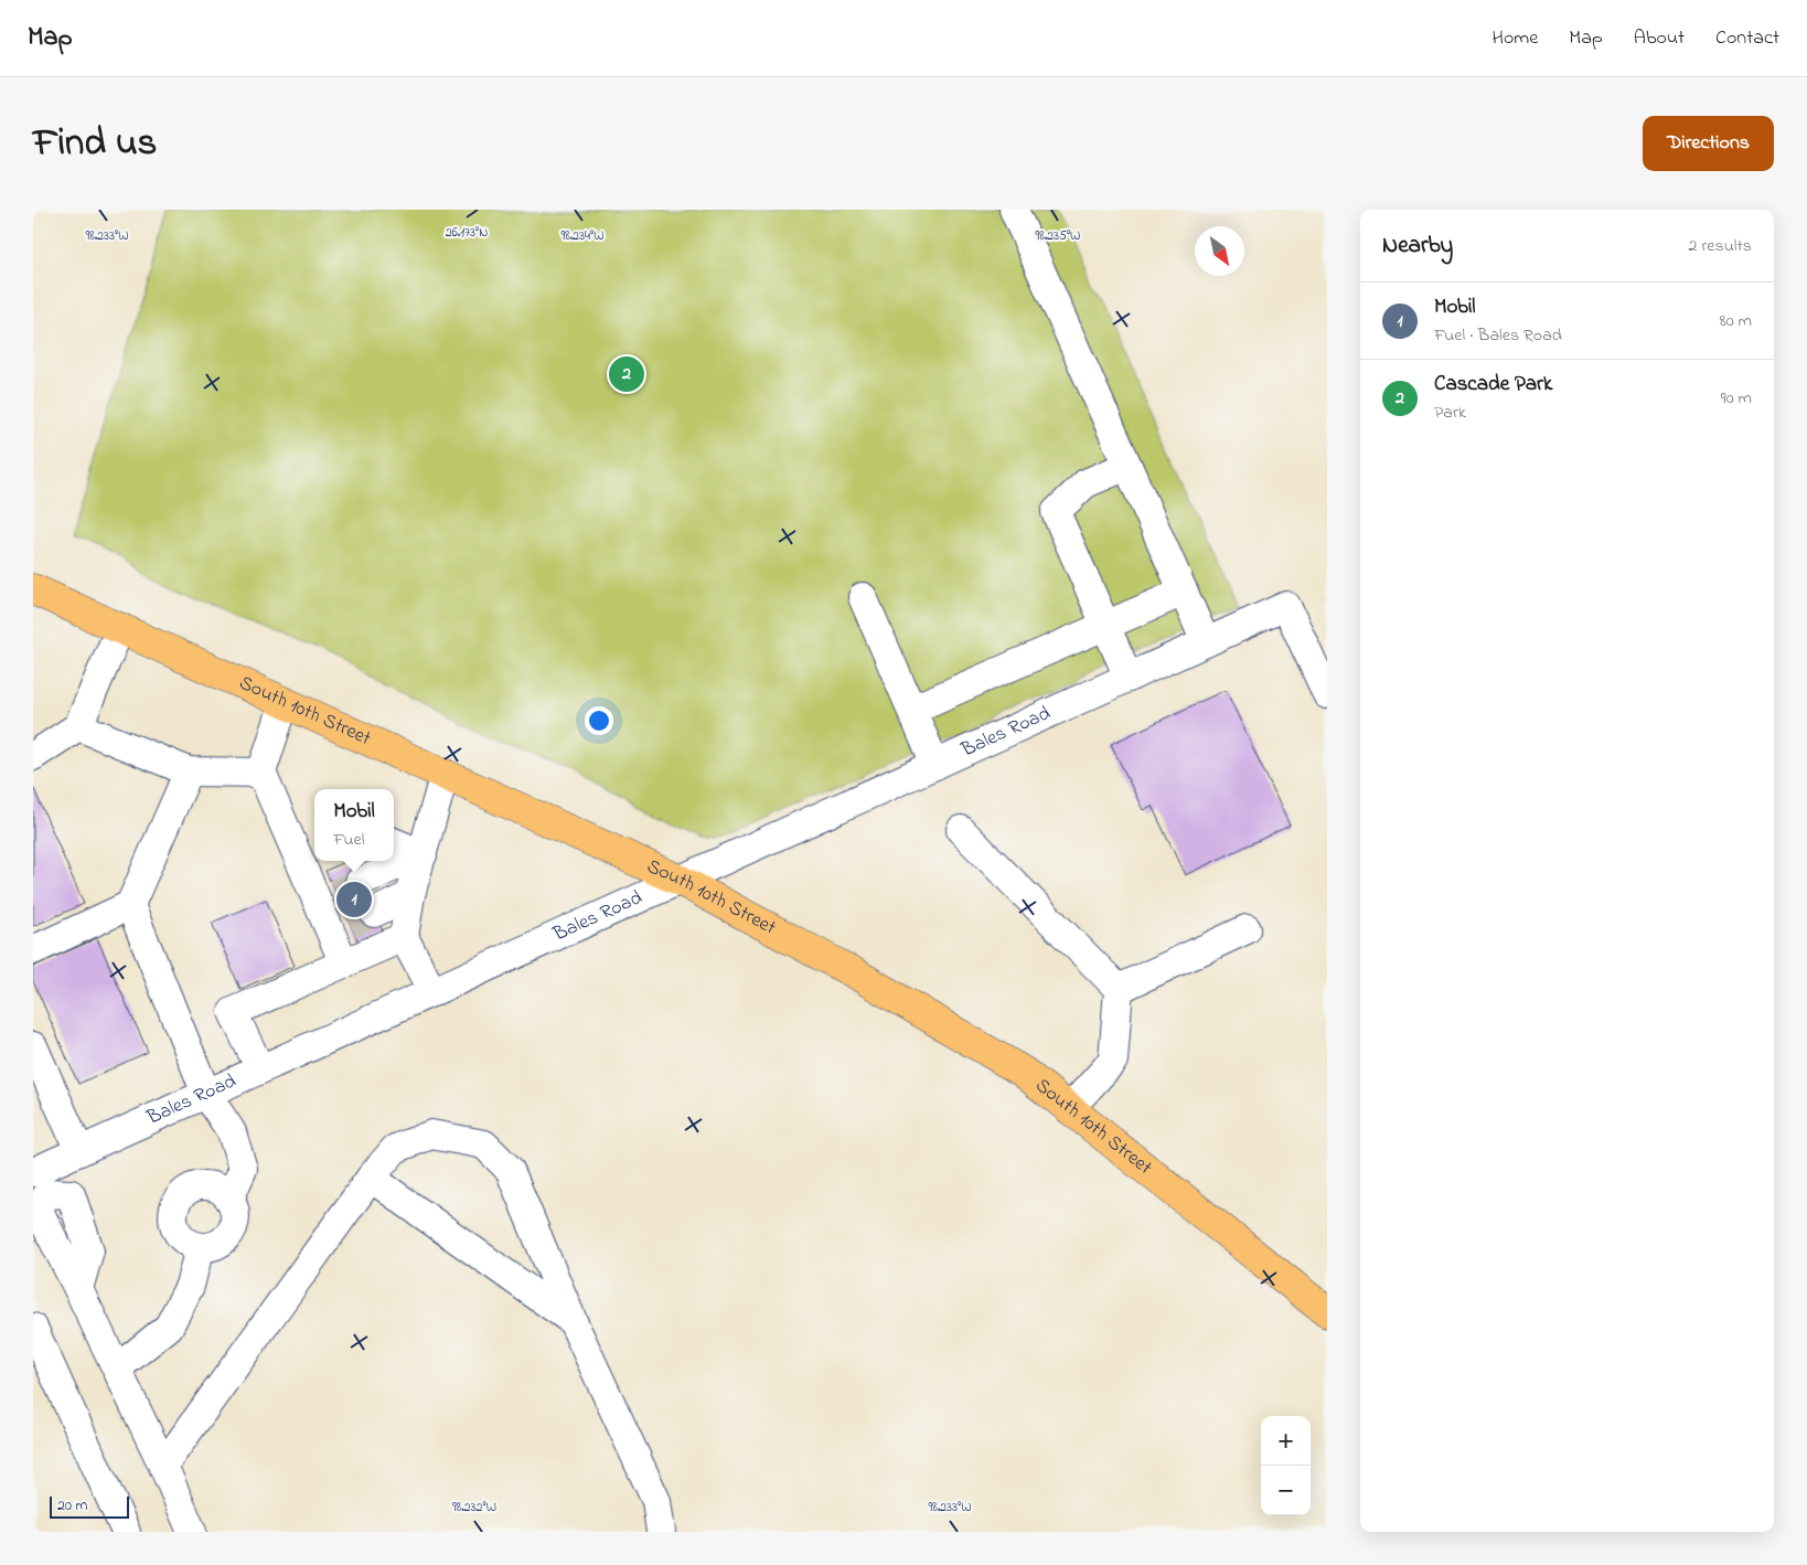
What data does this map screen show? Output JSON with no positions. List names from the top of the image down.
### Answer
{
  "streets": {
    "main road": ["South 10th Street"],
    "street": ["Bales Road"]
  },
  "crossings": [
    ["South 10th Street", "Bales Road"]
  ],
  "scale_bar": "20 m",
  "north": "bottom right",
  "page": {
    "header": "Map",
    "nav": [
      "Home",
      "Map",
      "About",
      "Contact"
    ],
    "title": "Find us",
    "buttons": "Directions",
    "heading": ["Nearby", "2 results"],
    "list": [
      {
        "mark": "1",
        "name": "Mobil",
        "note": "Fuel · Bales Road",
        "value": "80 m"
      },
      {
        "mark": "2",
        "name": "Cascade Park",
        "note": "Park",
        "value": "90 m"
      }
    ],
    "pins": ["2", "1"],
    "popup": ["Mobil", "Fuel"],
    "map_buttons": ["+", "−"],
    "scale": "20 m"
  },
  "coordinates": [
    "26.173°N",
    "98.233°W",
    "98.234°W",
    "98.235°W",
    "98.232°W"
  ]
}
